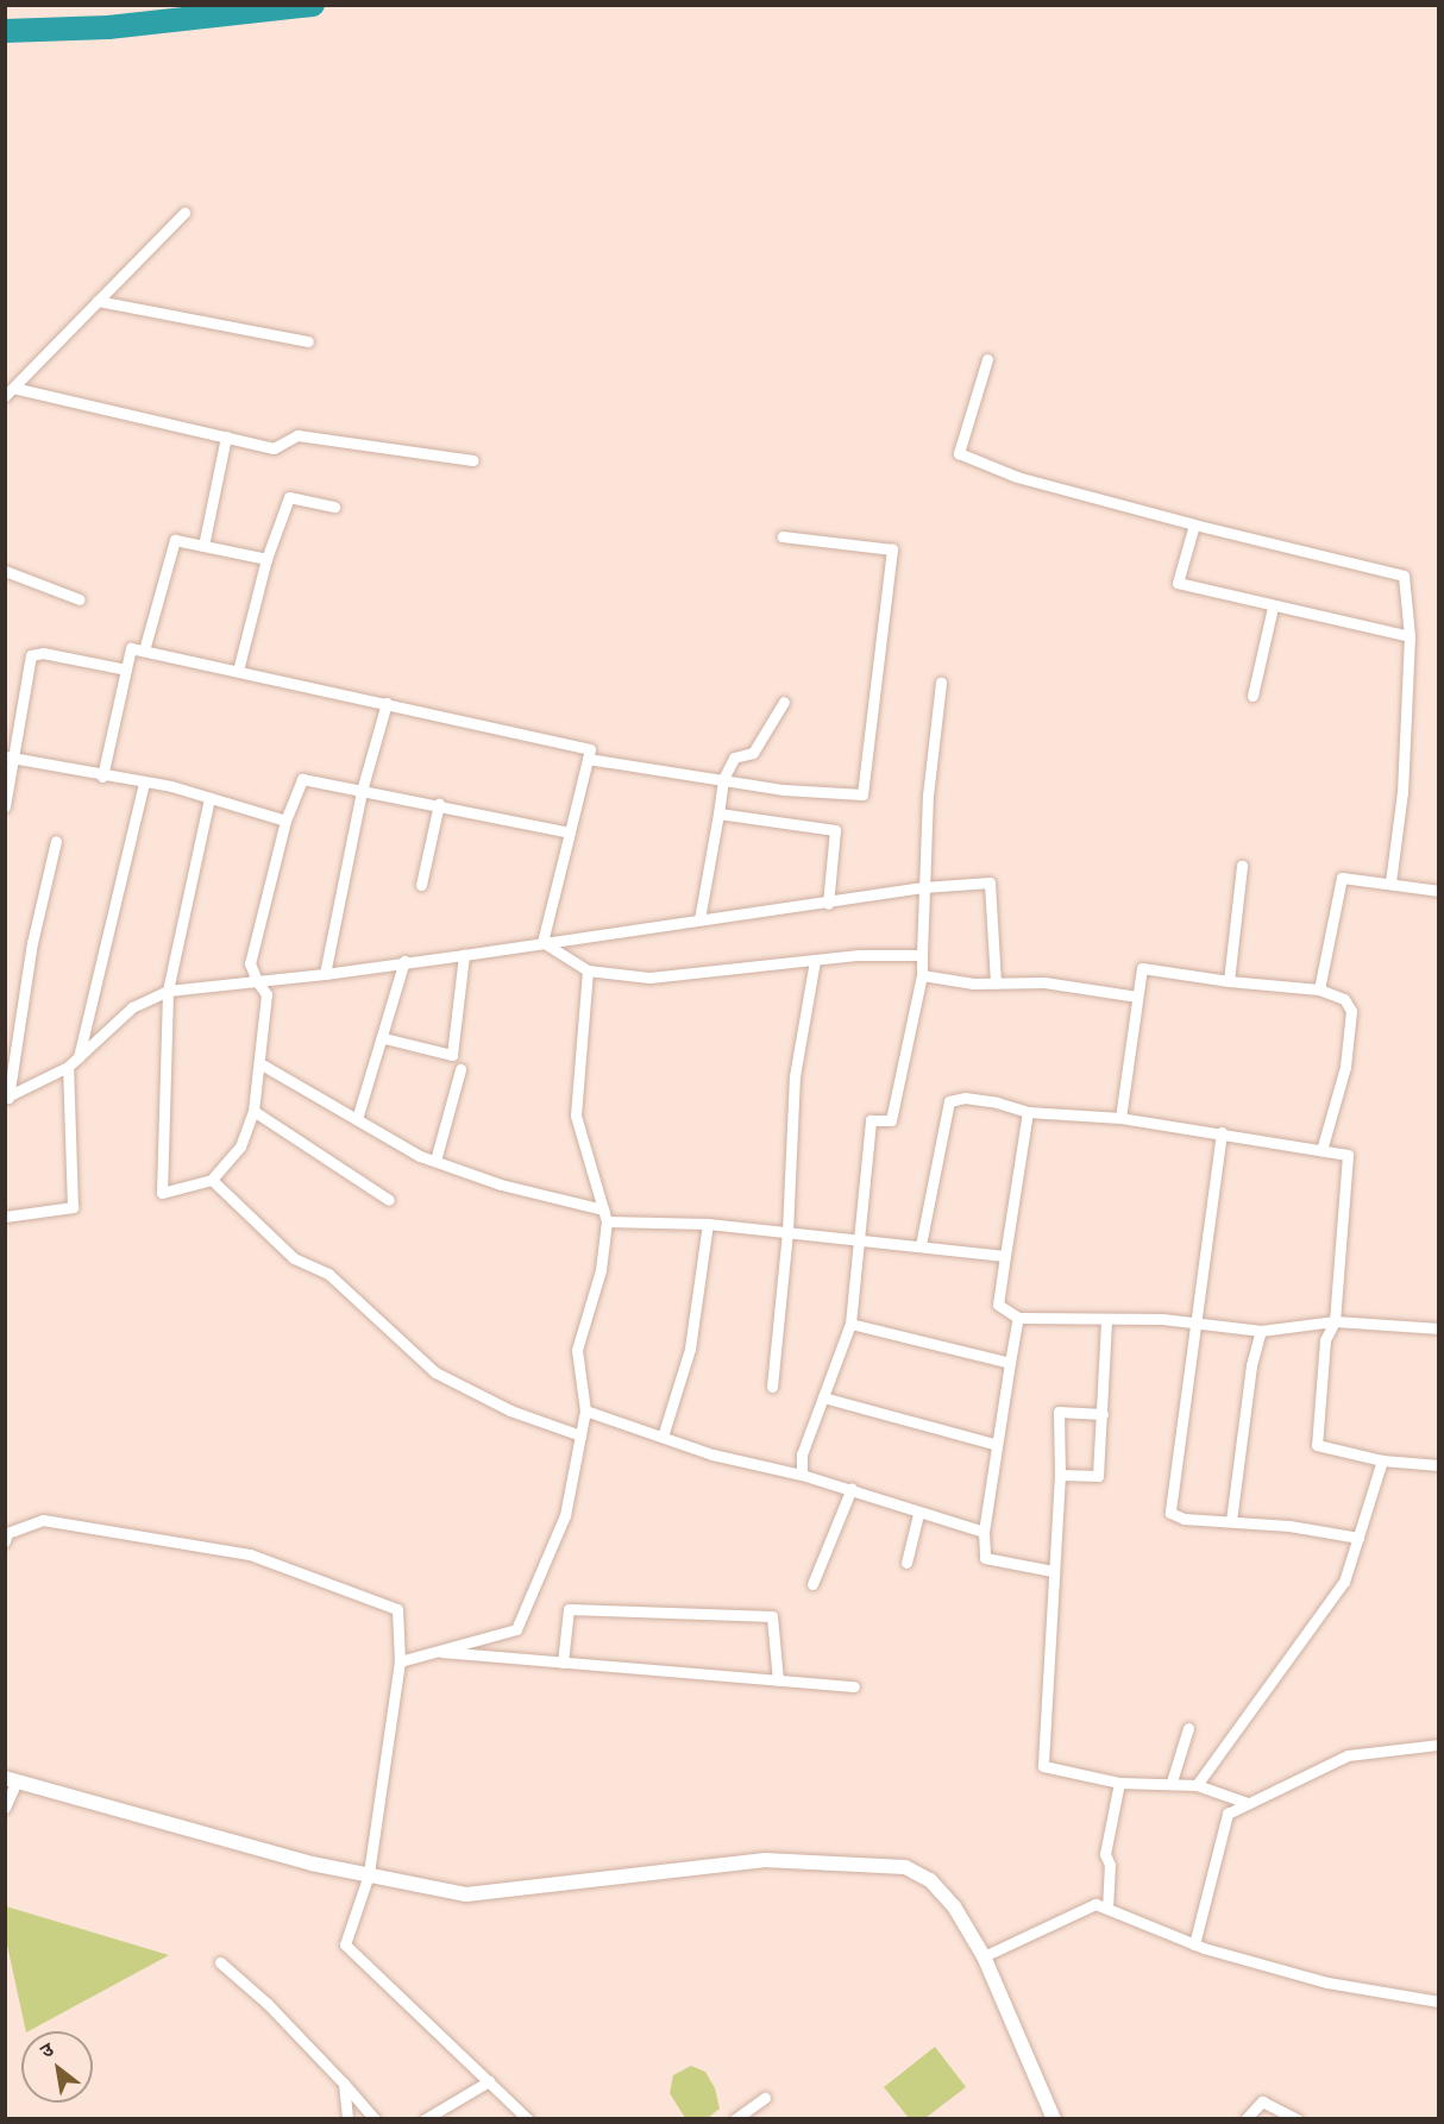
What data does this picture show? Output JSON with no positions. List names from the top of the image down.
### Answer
{
  "north": "top left"
}
